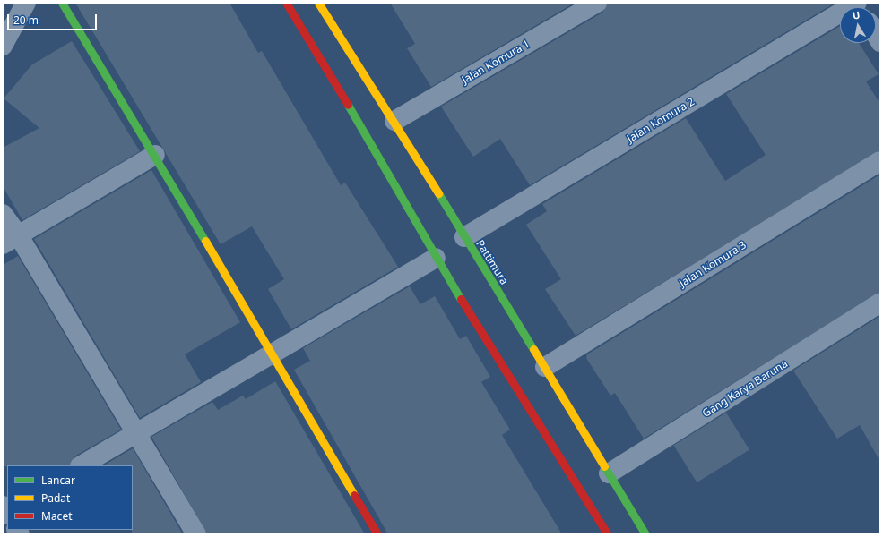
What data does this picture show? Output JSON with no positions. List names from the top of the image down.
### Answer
{
  "streets": {
    "main road": ["Pattimura"],
    "street": [
      "Jalan Komura 1",
      "Jalan Komura 2",
      "Jalan Komura 3",
      "Gang Karya Baruna"
    ]
  },
  "crossings": [
    ["Jalan Komura 1", "Pattimura"],
    ["Jalan Komura 2", "Pattimura"],
    ["Pattimura", "Jalan Komura 3"],
    ["Pattimura", "Gang Karya Baruna"]
  ],
  "legend": ["Lancar", "Padat", "Macet"],
  "scale_bar": "20 m",
  "north": "top"
}
